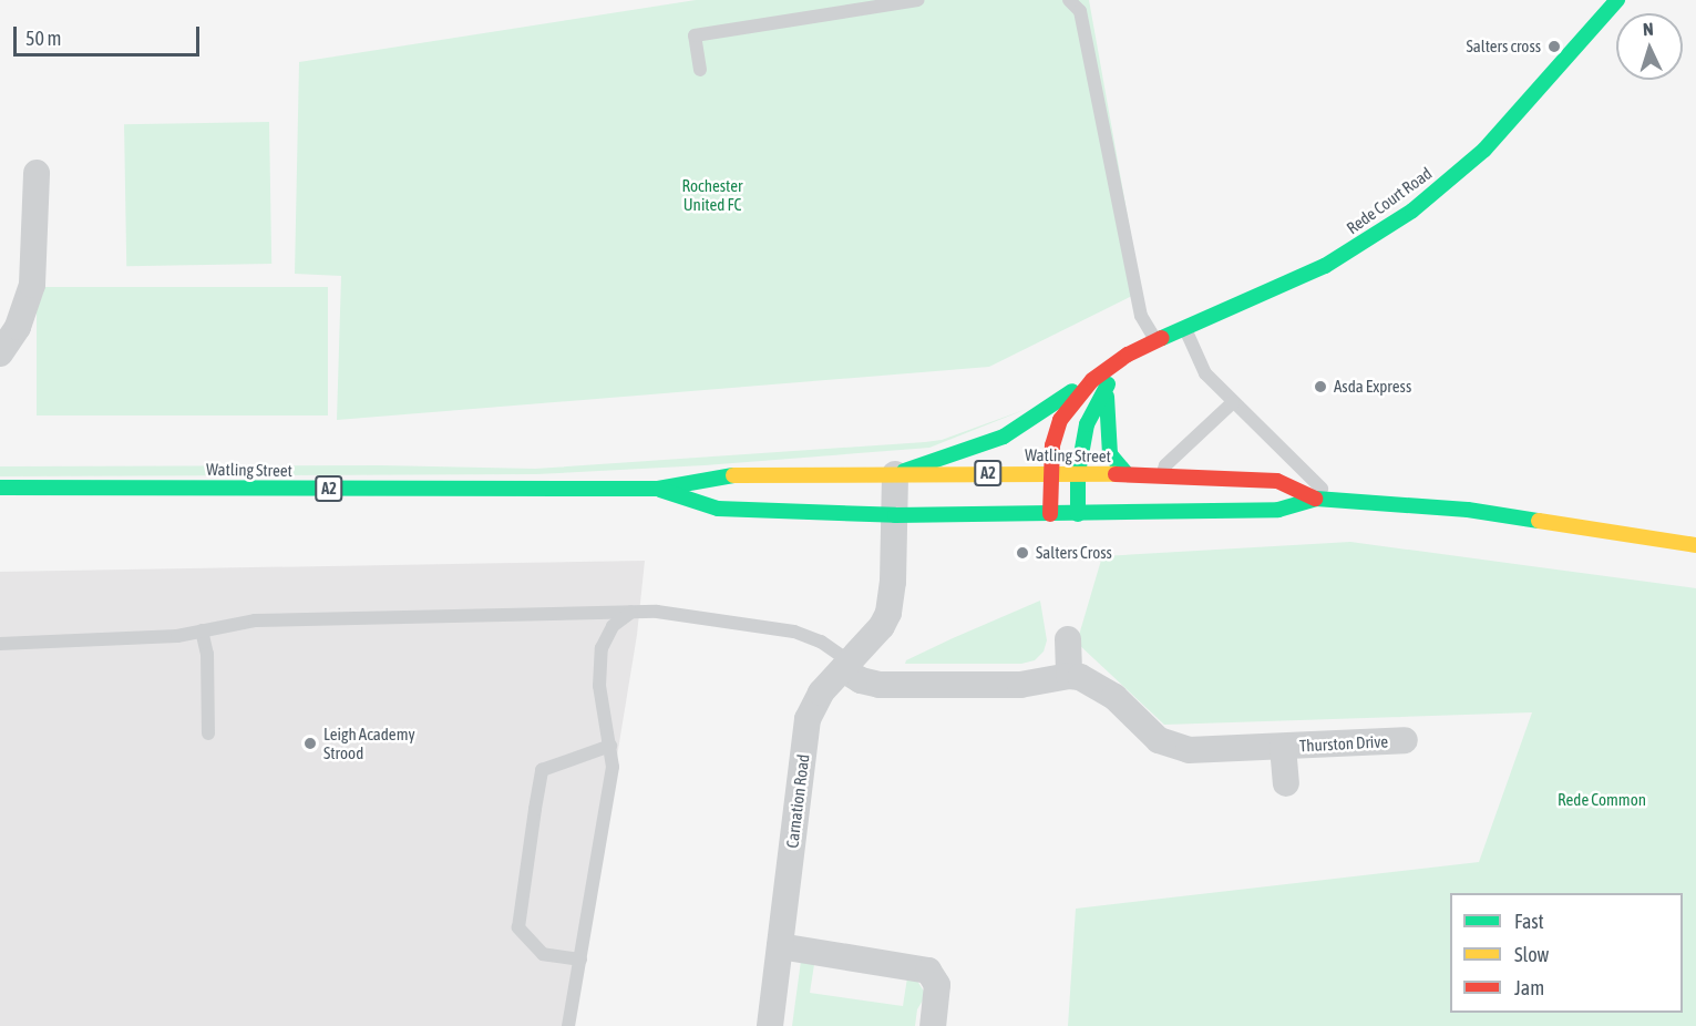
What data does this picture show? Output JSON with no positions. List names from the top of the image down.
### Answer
{
  "streets": {
    "main road": ["Rede Court Road", "Watling Street", "A2"],
    "street": ["Thurston Drive", "Carnation Road"]
  },
  "crossings": [
    ["Rede Court Road", "Watling Street"],
    ["Watling Street", "A2"],
    ["Watling Street", "Carnation Road"],
    ["Thurston Drive", "Carnation Road"]
  ],
  "parks": ["Rochester United FC", "Rede Common"],
  "places": [
    "Salters cross",
    "Asda Express",
    "Salters Cross",
    "Leigh Academy Strood"
  ],
  "legend": ["Fast", "Slow", "Jam"],
  "scale_bar": "50 m",
  "north": "top"
}
